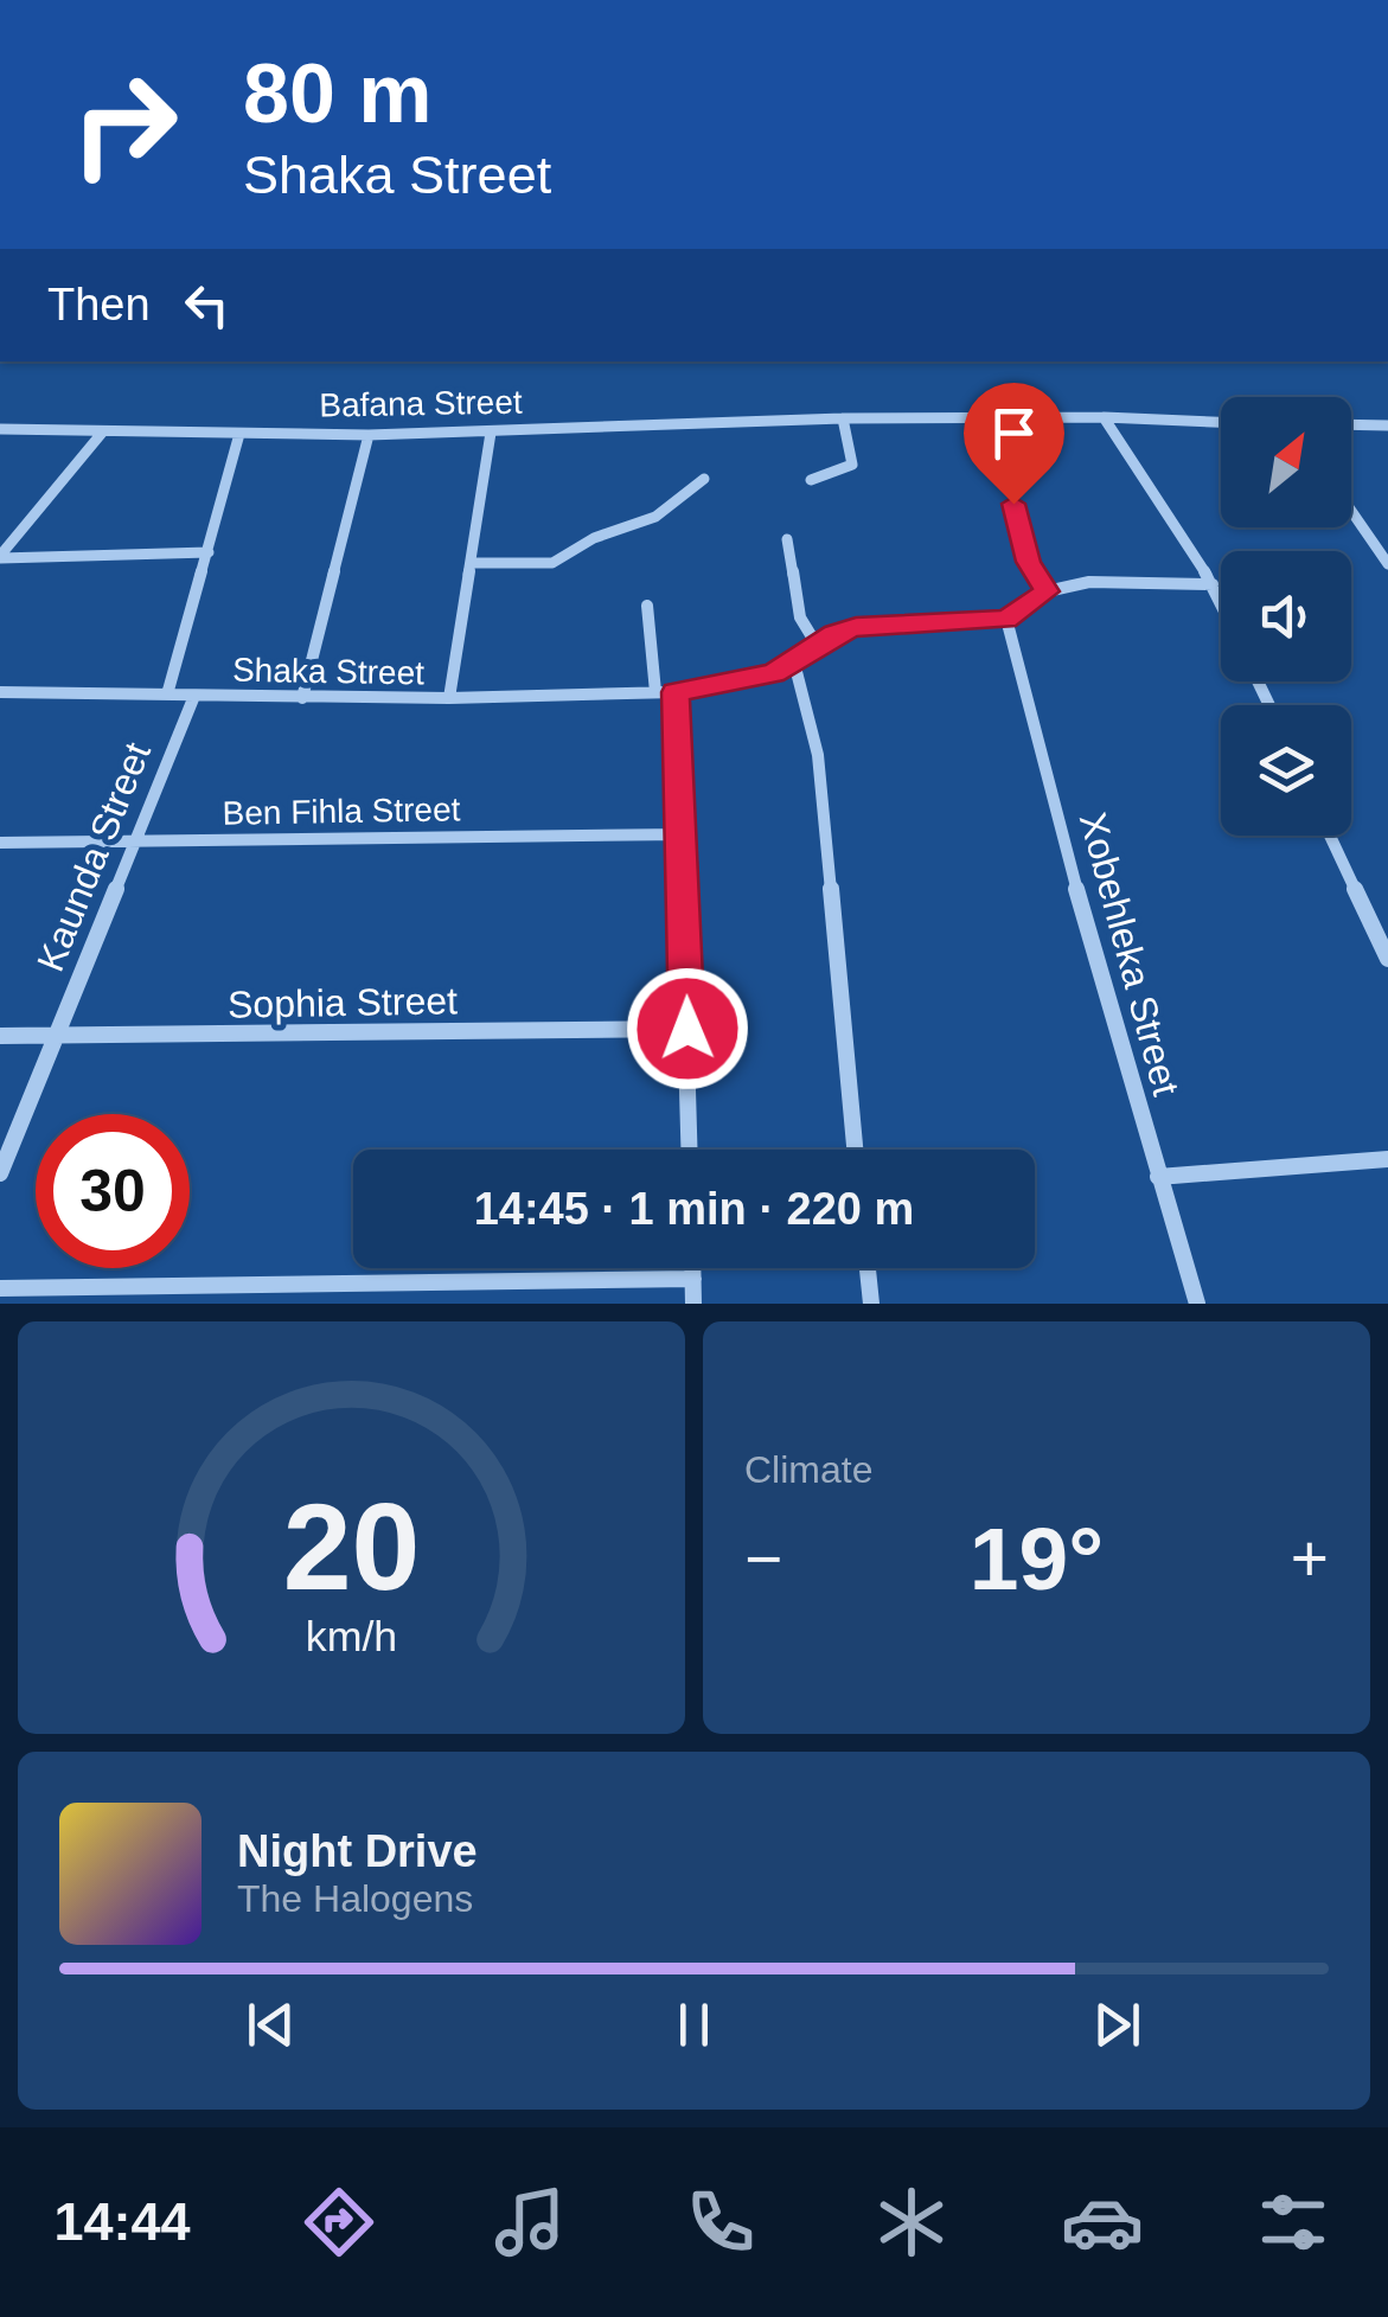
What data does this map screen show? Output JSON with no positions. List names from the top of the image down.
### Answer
{
  "streets": {
    "street": [
      "Bafana Street",
      "Shaka Street",
      "Ben Fihla Street",
      "Kaunda Street",
      "Xobehleka Street",
      "Sophia Street"
    ]
  },
  "crossings": [
    ["Shaka Street", "Kaunda Street"],
    ["Shaka Street", "Xobehleka Street"],
    ["Ben Fihla Street", "Kaunda Street"],
    ["Kaunda Street", "Sophia Street"]
  ],
  "north": "top right",
  "page": {
    "turn": ["80 m", "Shaka Street"],
    "then": "Then",
    "limit": "30",
    "trip": "14:45 · 1 min · 220 m",
    "tile": "Climate",
    "heat": ["−", "19°", "+"],
    "song": ["Night Drive", "The Halogens"],
    "tabs": "14:44",
    "gauge": ["20", "km/h"]
  }
}
